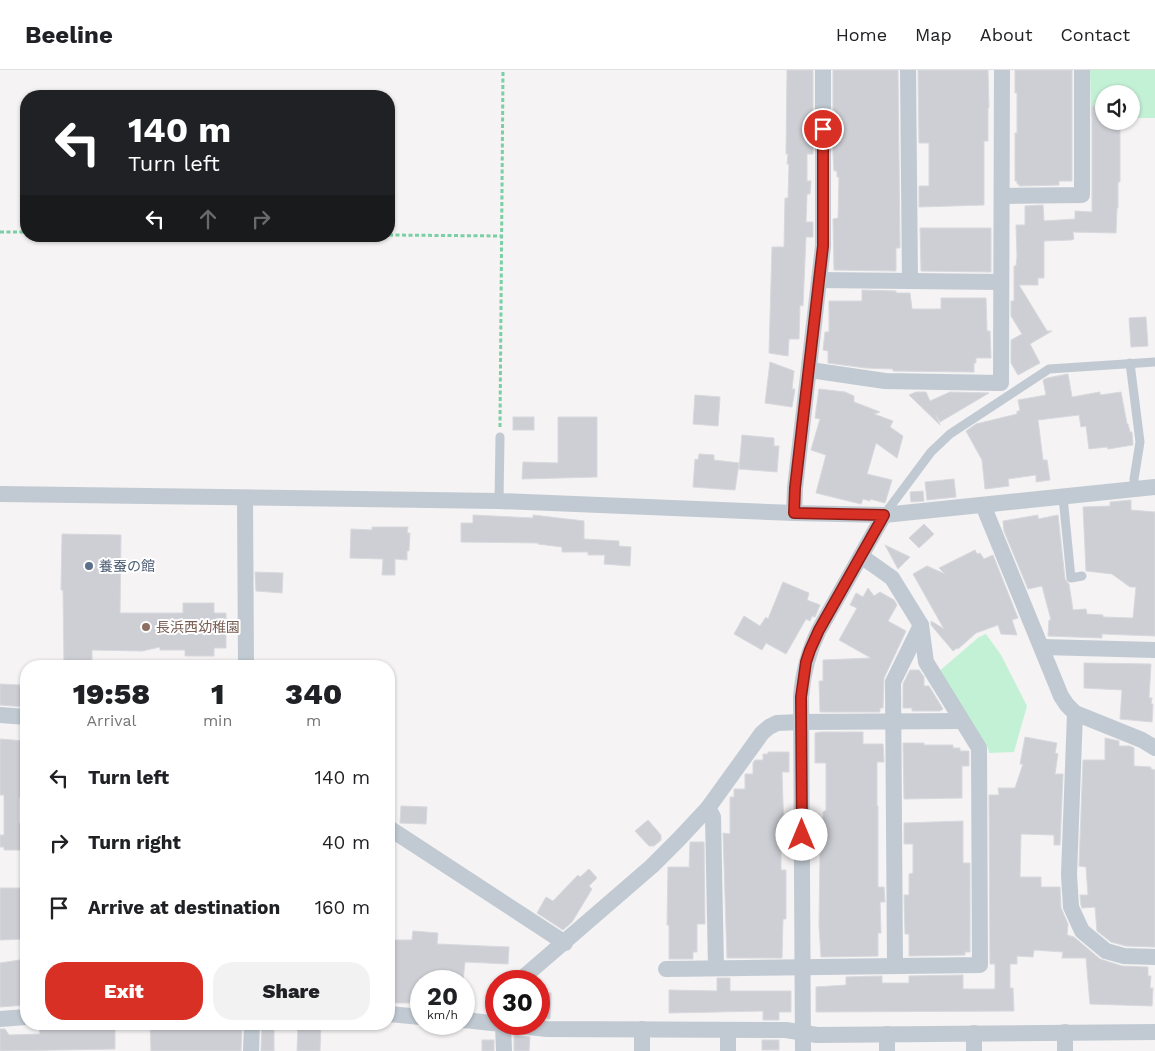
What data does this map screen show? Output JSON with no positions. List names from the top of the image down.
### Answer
{
  "places": ["養蚕の館", "長浜西幼稚園"],
  "page": {
    "header": "Beeline",
    "nav": [
      "Home",
      "Map",
      "About",
      "Contact"
    ],
    "turn": ["140 m", "Turn left"],
    "eta": [
      "19:58",
      "Arrival",
      "1",
      "min",
      "340",
      "m"
    ],
    "list": [
      {
        "name": "Turn left",
        "value": "140 m"
      },
      {
        "name": "Turn right",
        "value": "40 m"
      },
      {
        "name": "Arrive at destination",
        "value": "160 m"
      }
    ],
    "buttons": ["Exit", "Share"],
    "speed": "20 km/h",
    "limit": "30"
  }
}
